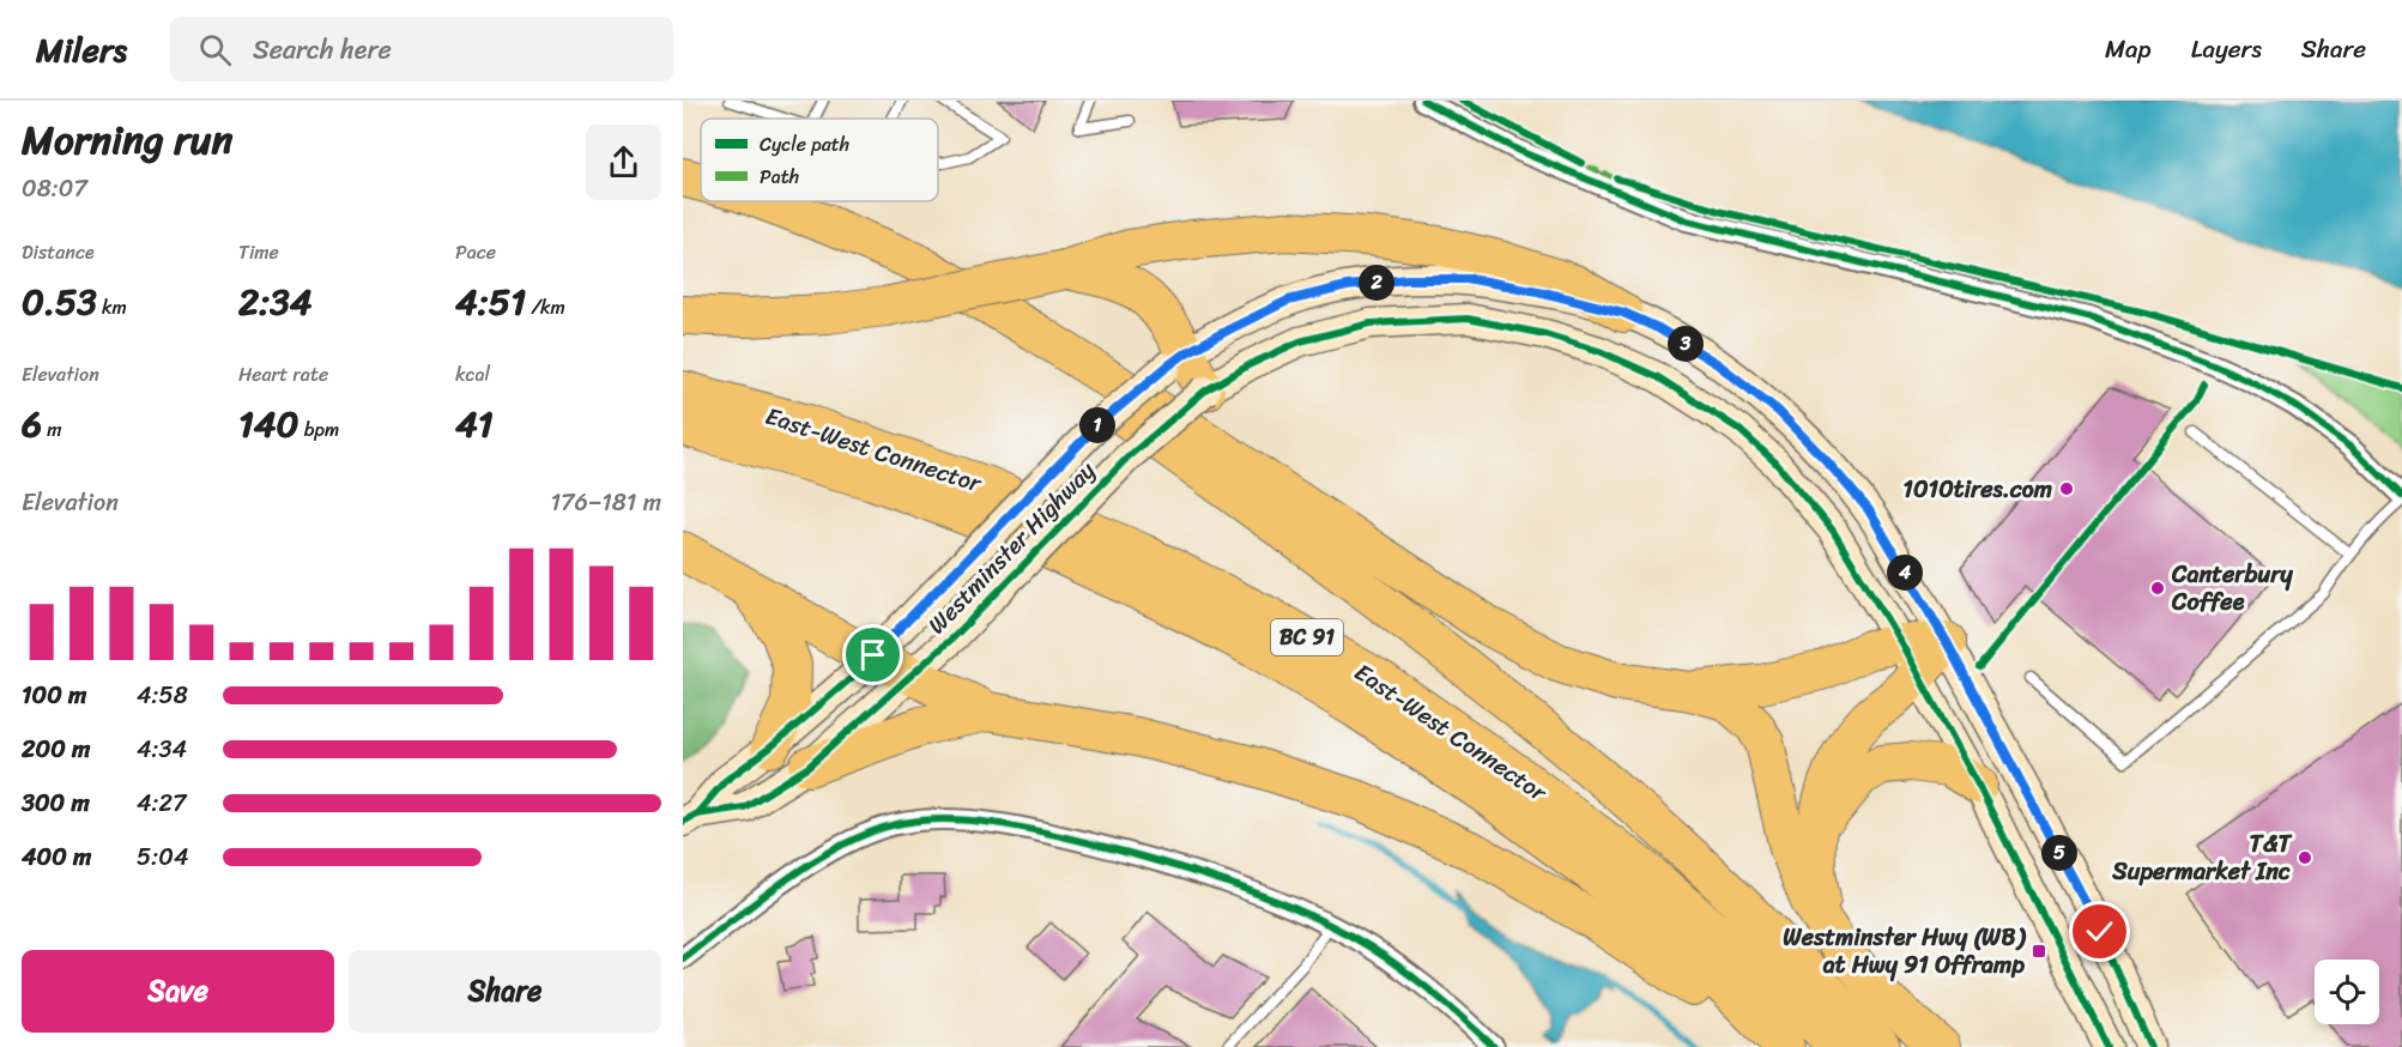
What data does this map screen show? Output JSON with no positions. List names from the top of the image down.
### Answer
{
  "streets": {
    "highway": ["East-West Connector", "BC 91"],
    "main road": ["Westminster Highway"]
  },
  "places": {
    "other": ["1010tires.com", "Canterbury Coffee", "T&T Supermarket Inc"],
    "transit": ["Westminster Hwy (WB) at Hwy 91 Offramp"]
  },
  "legend": ["Cycle path", "Path"],
  "page": {
    "header": "Milers",
    "search": "Search here",
    "nav": ["Map", "Layers", "Share"],
    "heading": ["Morning run", "08:07"],
    "stats": [
      ["Distance", "0.53 km"],
      ["Time", "2:34"],
      ["Pace", "4:51 /km"],
      ["Elevation", "6 m"],
      ["Heart rate", "140 bpm"],
      ["kcal", "41"]
    ],
    "pins": [
      "2",
      "3",
      "1",
      "4",
      "5"
    ],
    "chart": ["Elevation", "176–181 m"],
    "list": [
      {
        "name": "100 m",
        "note": "4:58"
      },
      {
        "name": "200 m",
        "note": "4:34"
      },
      {
        "name": "300 m",
        "note": "4:27"
      },
      {
        "name": "400 m",
        "note": "5:04"
      }
    ],
    "buttons": ["Save", "Share"]
  }
}
